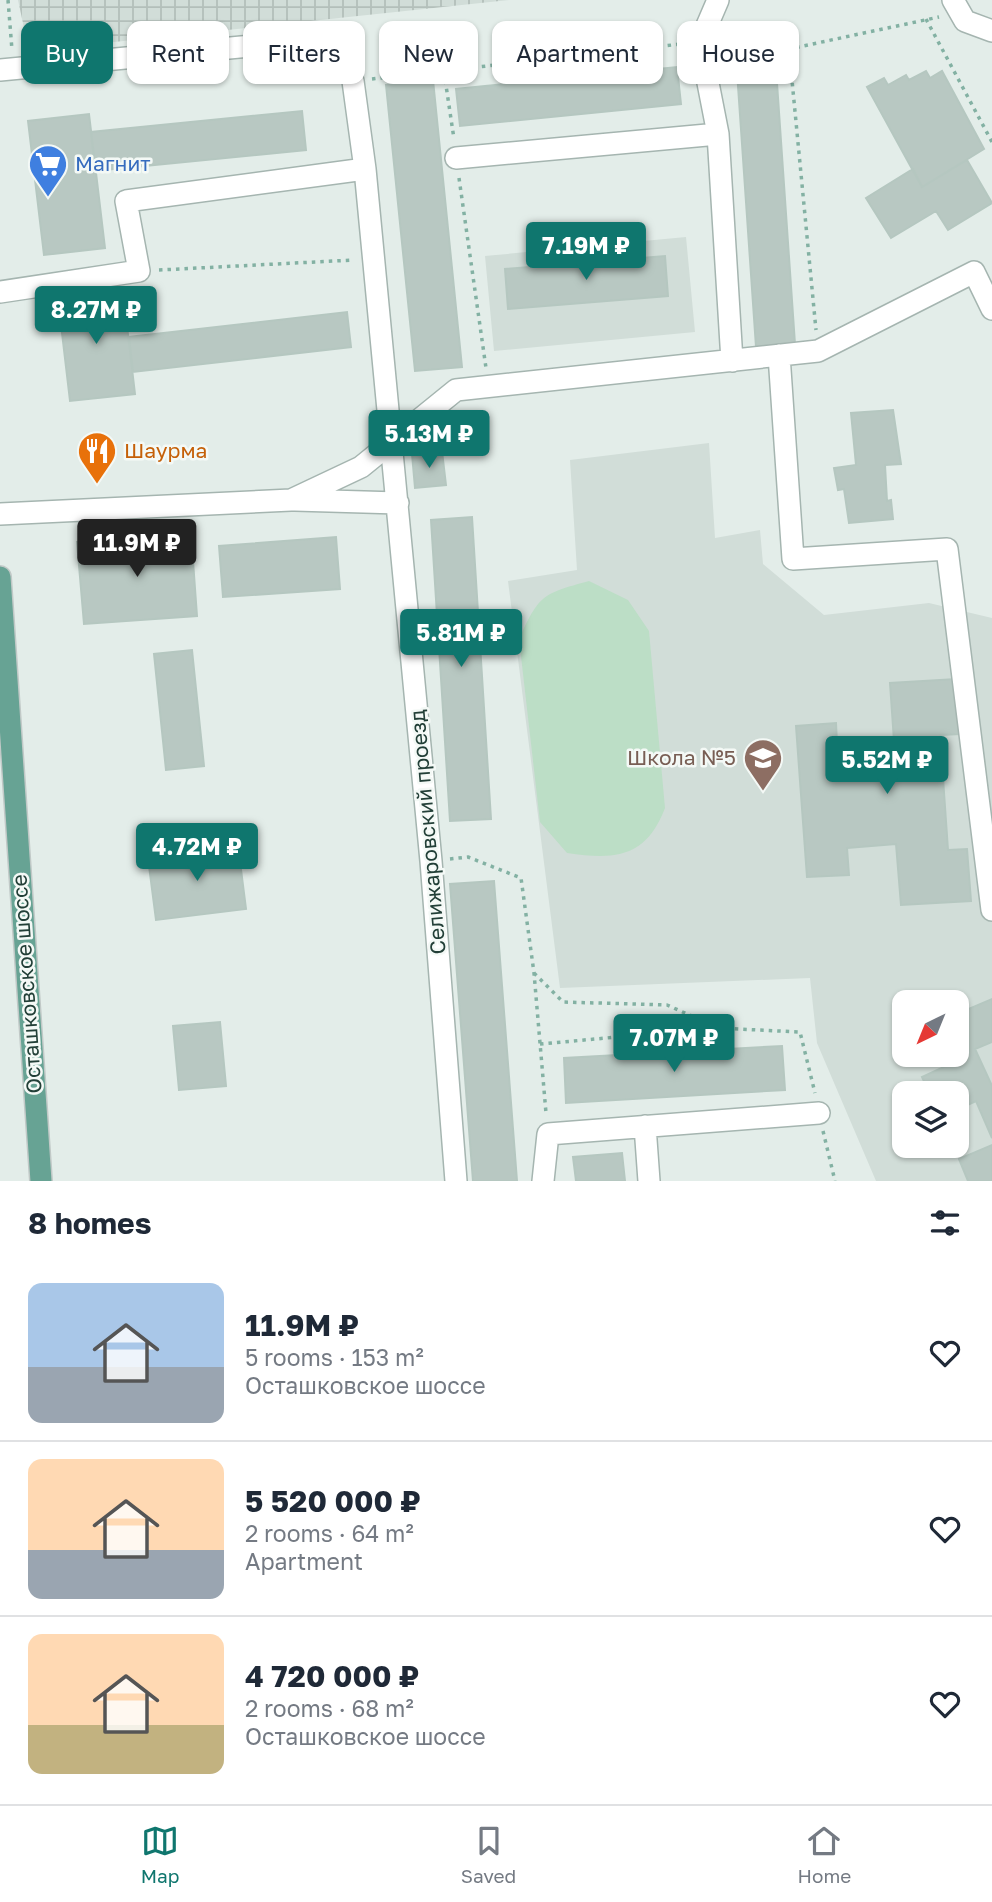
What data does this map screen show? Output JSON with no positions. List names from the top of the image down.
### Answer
{
  "streets": {
    "main road": ["Осташковское шоссе"],
    "street": ["Селижаровский проезд"]
  },
  "places": {
    "supermarket": ["Магнит"],
    "restaurant": ["Шаурма"],
    "school or university": ["Школа №5"]
  },
  "north": "bottom left",
  "page": {
    "chip": [
      "Buy",
      "Rent",
      "Filters",
      "New",
      "Apartment",
      "House"
    ],
    "price": [
      "7.19M ₽",
      "8.27M ₽",
      "5.13M ₽",
      "11.9M ₽",
      "5.81M ₽",
      "5.52M ₽",
      "4.72M ₽",
      "7.07M ₽"
    ],
    "heading": "8 homes",
    "list": [
      {
        "name": "11.9M ₽",
        "note": "5 rooms · 153 m² · Осташковское шоссе"
      },
      {
        "name": "5 520 000 ₽",
        "note": "2 rooms · 64 m² · Apartment"
      },
      {
        "name": "4 720 000 ₽",
        "note": "2 rooms · 68 m² · Осташковское шоссе"
      }
    ],
    "tabs": ["Map", "Saved", "Home"]
  }
}
